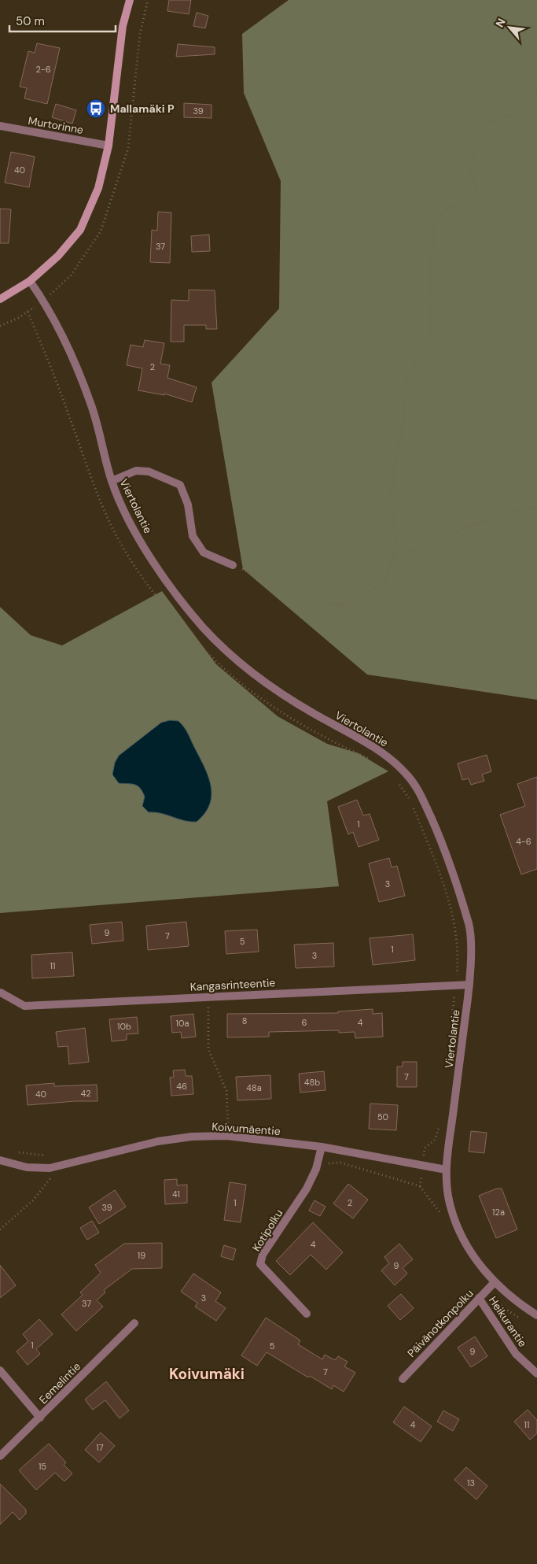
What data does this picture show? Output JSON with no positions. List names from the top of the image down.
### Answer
{
  "streets": {
    "street": [
      "Murtorinne",
      "Viertolantie",
      "Kangasrinteentie",
      "Koivumäentie",
      "Kotipolku",
      "Heikurantie",
      "Päivänotkonpolku",
      "Eemelintie"
    ]
  },
  "crossings": [
    ["Viertolantie", "Kangasrinteentie"],
    ["Viertolantie", "Koivumäentie"],
    ["Viertolantie", "Päivänotkonpolku"],
    ["Koivumäentie", "Kotipolku"],
    ["Heikurantie", "Päivänotkonpolku"]
  ],
  "districts": ["Koivumäki"],
  "places": {
    "bus stop": ["Mallamäki P"]
  },
  "house_numbers": [
    "2-6",
    "39",
    "40",
    "37",
    "2",
    "1",
    "4-6",
    "3",
    "9",
    "7",
    "5",
    "1",
    "3",
    "11",
    "8",
    "6",
    "4",
    "10a",
    "10b",
    "7",
    "48b",
    "46",
    "48a",
    "42",
    "40",
    "50",
    "41",
    "1",
    "2",
    "39",
    "12a",
    "4",
    "19",
    "9",
    "3",
    "37",
    "1",
    "5",
    "9",
    "7",
    "4",
    "11",
    "17",
    "15",
    "13"
  ],
  "scale_bar": "50 m",
  "north": "top left"
}
